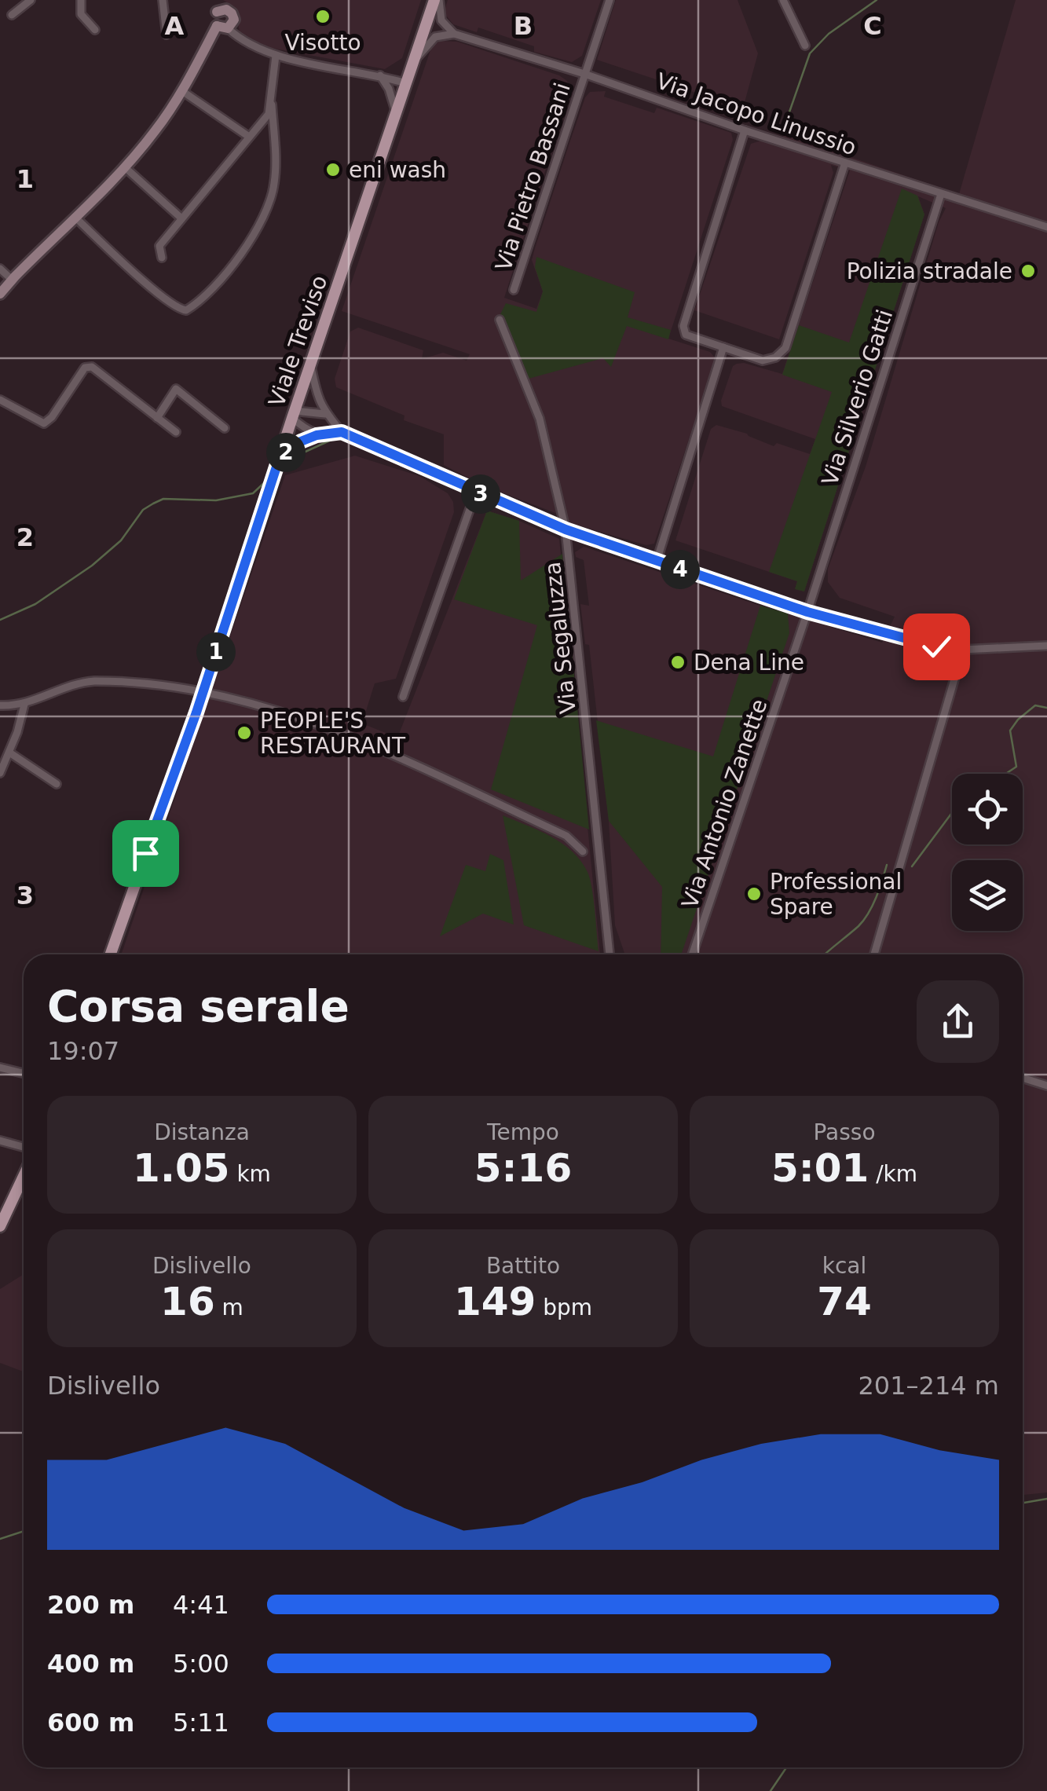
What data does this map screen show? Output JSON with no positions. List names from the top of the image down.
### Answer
{
  "streets": {
    "main road": ["Viale Treviso"],
    "street": [
      "Via Jacopo Linussio",
      "Via Pietro Bassani",
      "Via Silverio Gatti",
      "Via Segaluzza",
      "Via Antonio Zanette"
    ]
  },
  "crossings": [
    ["Via Jacopo Linussio", "Via Pietro Bassani"],
    ["Via Jacopo Linussio", "Via Silverio Gatti"],
    ["Via Silverio Gatti", "Via Antonio Zanette"]
  ],
  "places": [
    "Visotto",
    "eni wash",
    "Polizia stradale",
    "Dena Line",
    "PEOPLE'S RESTAURANT",
    "Professional Spare"
  ],
  "page": {
    "pins": [
      "2",
      "3",
      "4",
      "1"
    ],
    "heading": ["Corsa serale", "19:07"],
    "stats": [
      ["Distanza", "1.05 km"],
      ["Tempo", "5:16"],
      ["Passo", "5:01 /km"],
      ["Dislivello", "16 m"],
      ["Battito", "149 bpm"],
      ["kcal", "74"]
    ],
    "chart": ["Dislivello", "201–214 m"],
    "list": [
      {
        "name": "200 m",
        "note": "4:41"
      },
      {
        "name": "400 m",
        "note": "5:00"
      },
      {
        "name": "600 m",
        "note": "5:11"
      }
    ]
  },
  "grid": {
    "columns": ["A", "B", "C"],
    "rows": ["1", "2", "3"]
  }
}
